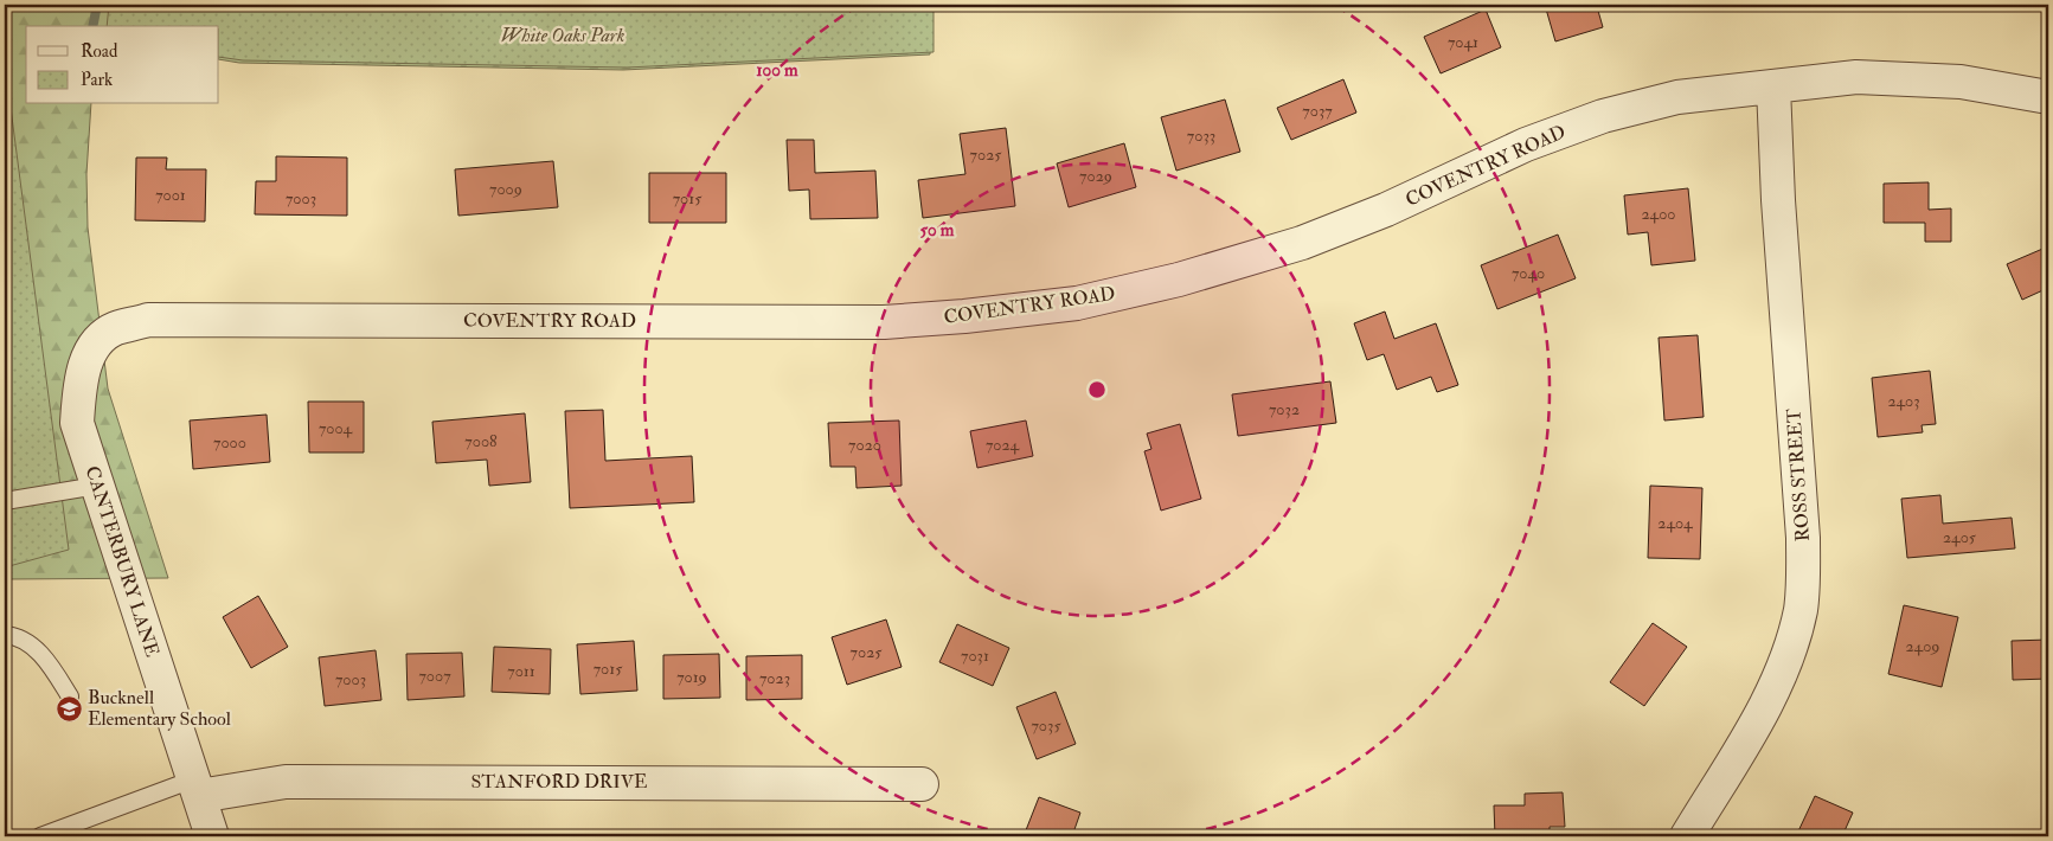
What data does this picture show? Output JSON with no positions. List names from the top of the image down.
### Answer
{
  "streets": {
    "street": [
      "COVENTRY ROAD",
      "ROSS STREET",
      "CANTERBURY LANE",
      "STANFORD DRIVE"
    ]
  },
  "crossings": [
    ["COVENTRY ROAD", "ROSS STREET"],
    ["COVENTRY ROAD", "CANTERBURY LANE"],
    ["CANTERBURY LANE", "STANFORD DRIVE"]
  ],
  "parks": ["White Oaks Park"],
  "places": {
    "school or university": ["Bucknell Elementary School"]
  },
  "house_numbers": [
    "7041",
    "7037",
    "7033",
    "7025",
    "7029",
    "7009",
    "7001",
    "7003",
    "7015",
    "2400",
    "7040",
    "2403",
    "7032",
    "7004",
    "7008",
    "7000",
    "7020",
    "7024",
    "2404",
    "2405",
    "2409",
    "7025",
    "7031",
    "7015",
    "7011",
    "7007",
    "7019",
    "7023",
    "7003",
    "7035"
  ],
  "legend": ["Road", "Park"],
  "rings": ["100 m", "50 m"]
}
